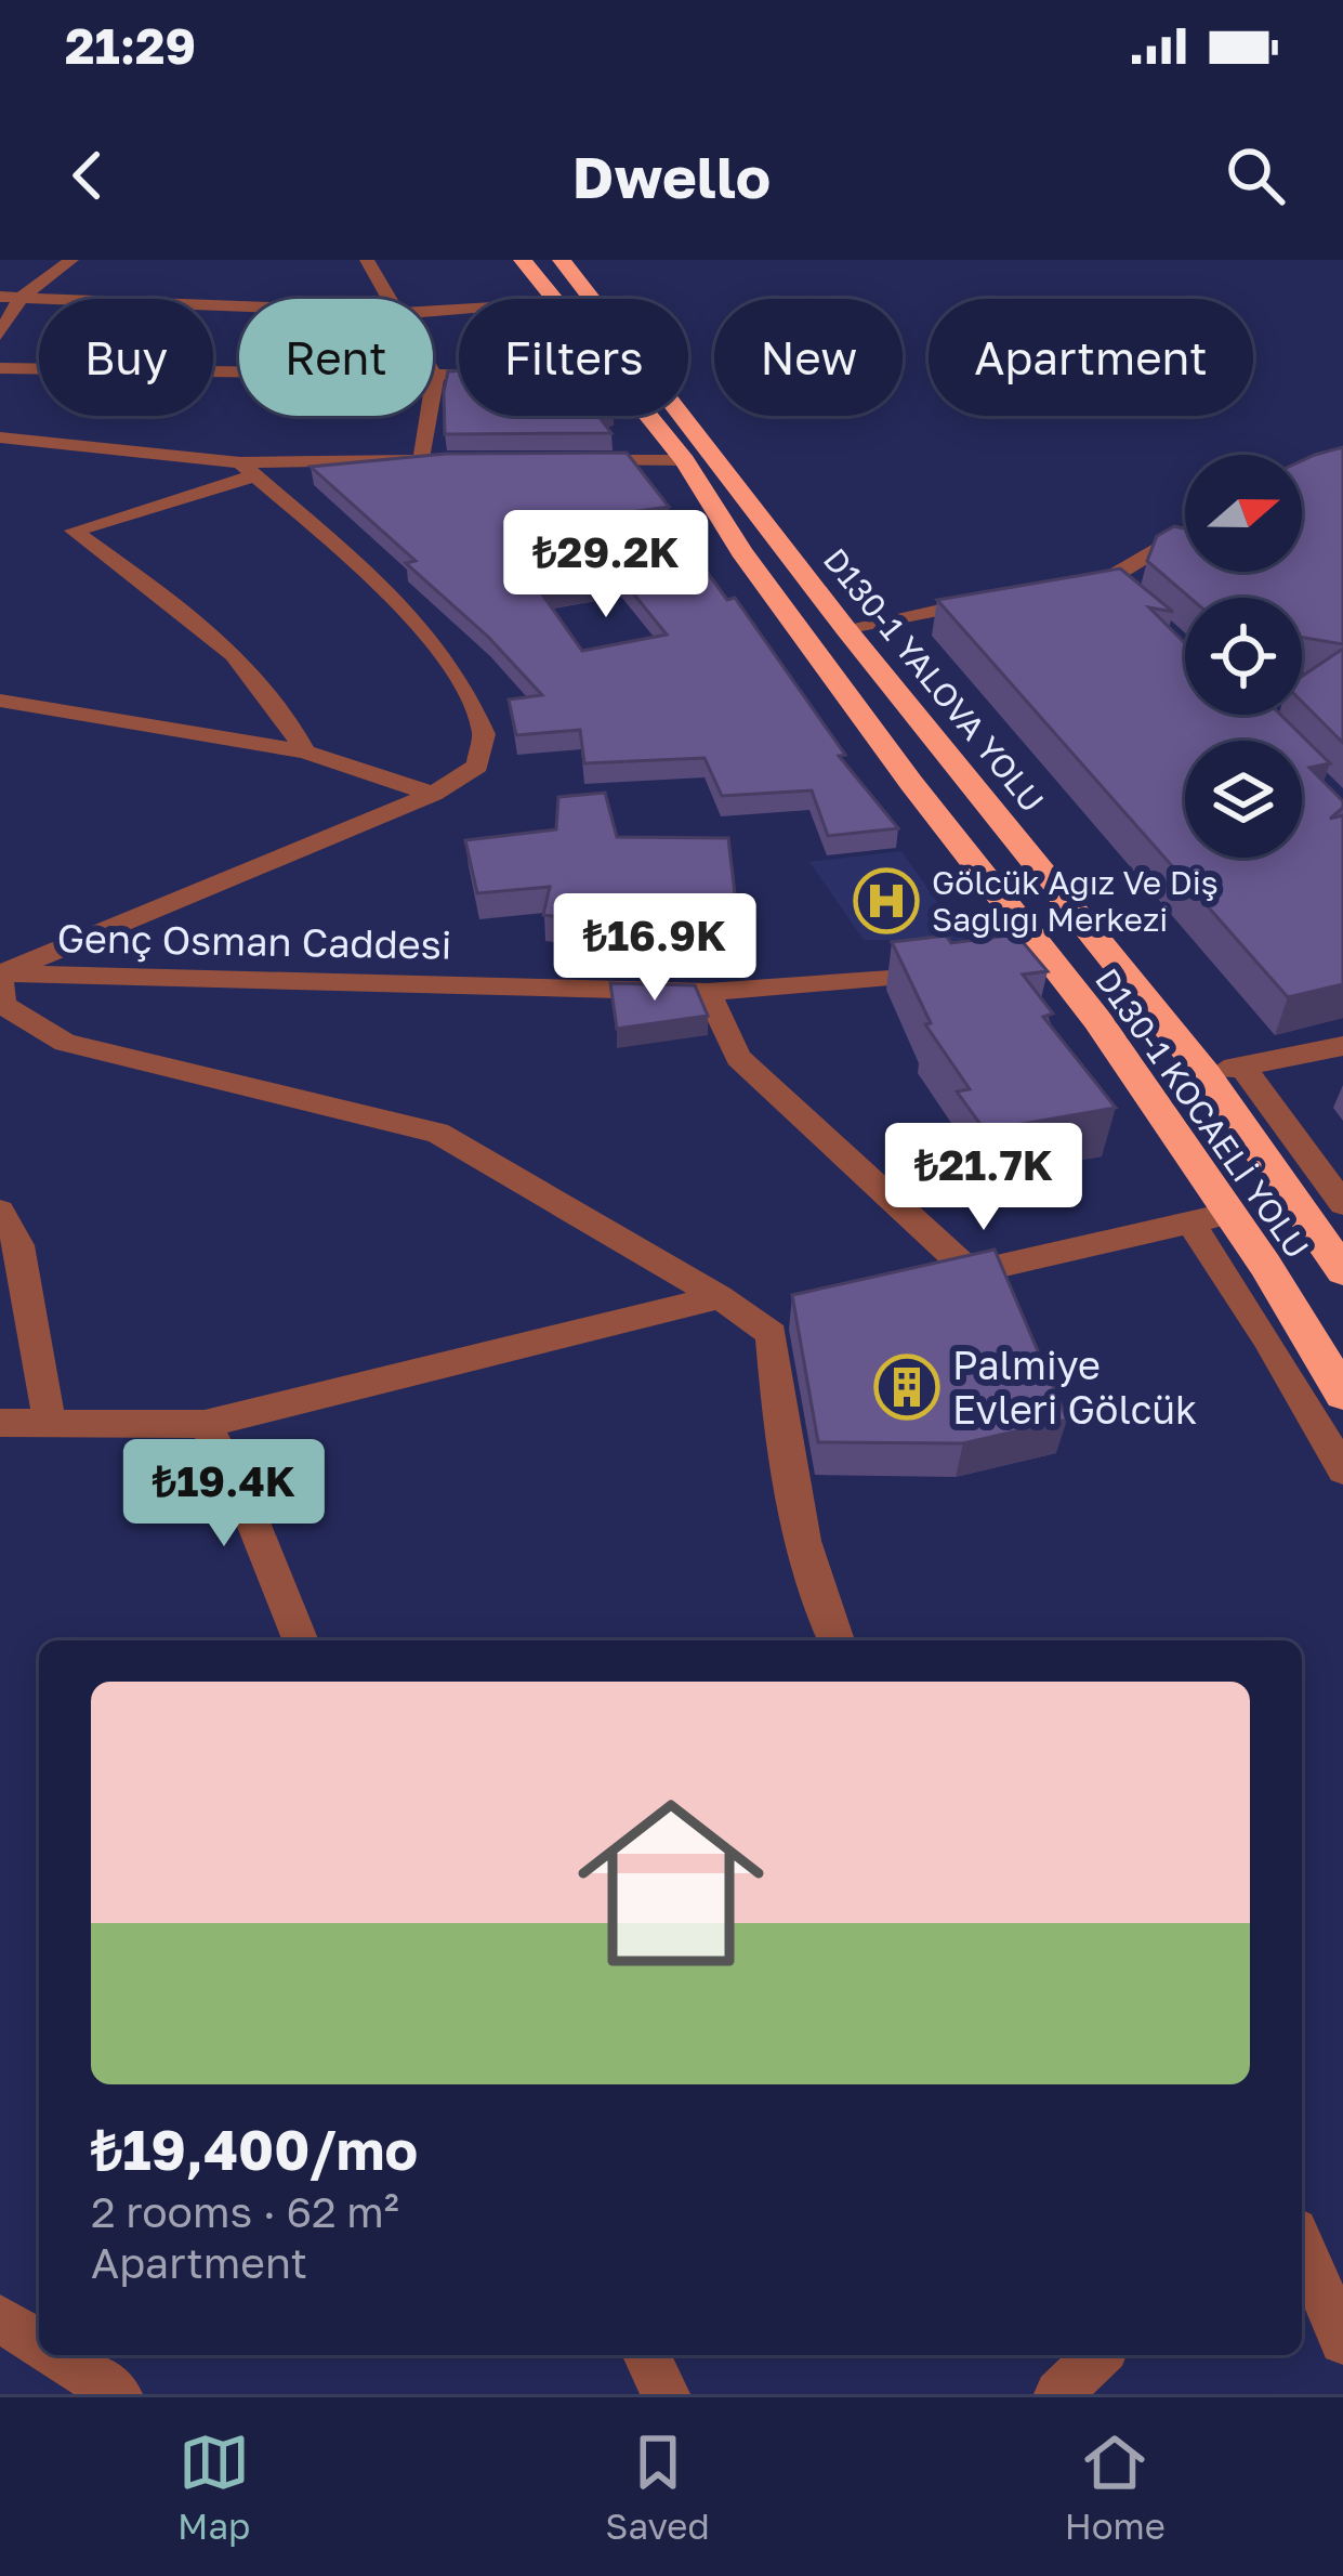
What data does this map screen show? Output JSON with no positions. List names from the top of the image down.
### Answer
{
  "streets": {
    "highway": ["D130-1 YALOVA YOLU", "D130-1 KOCAELİ YOLU"],
    "street": ["Genç Osman Caddesi"]
  },
  "places": {
    "hospital": ["Gölcük Ağız Ve Diş Sağlığı Merkezi"],
    "building": ["Palmiye Evleri Gölcük"]
  },
  "north": "right",
  "page": {
    "status": "21:29",
    "header": "Dwello",
    "chip": [
      "Buy",
      "Rent",
      "Filters",
      "New",
      "Apartment"
    ],
    "price": [
      "₺29.2K",
      "₺16.9K",
      "₺21.7K",
      "₺19.4K"
    ],
    "list": [
      {
        "name": "₺19,400/mo",
        "note": "2 rooms · 62 m² · Apartment"
      }
    ],
    "tabs": ["Map", "Saved", "Home"]
  }
}
